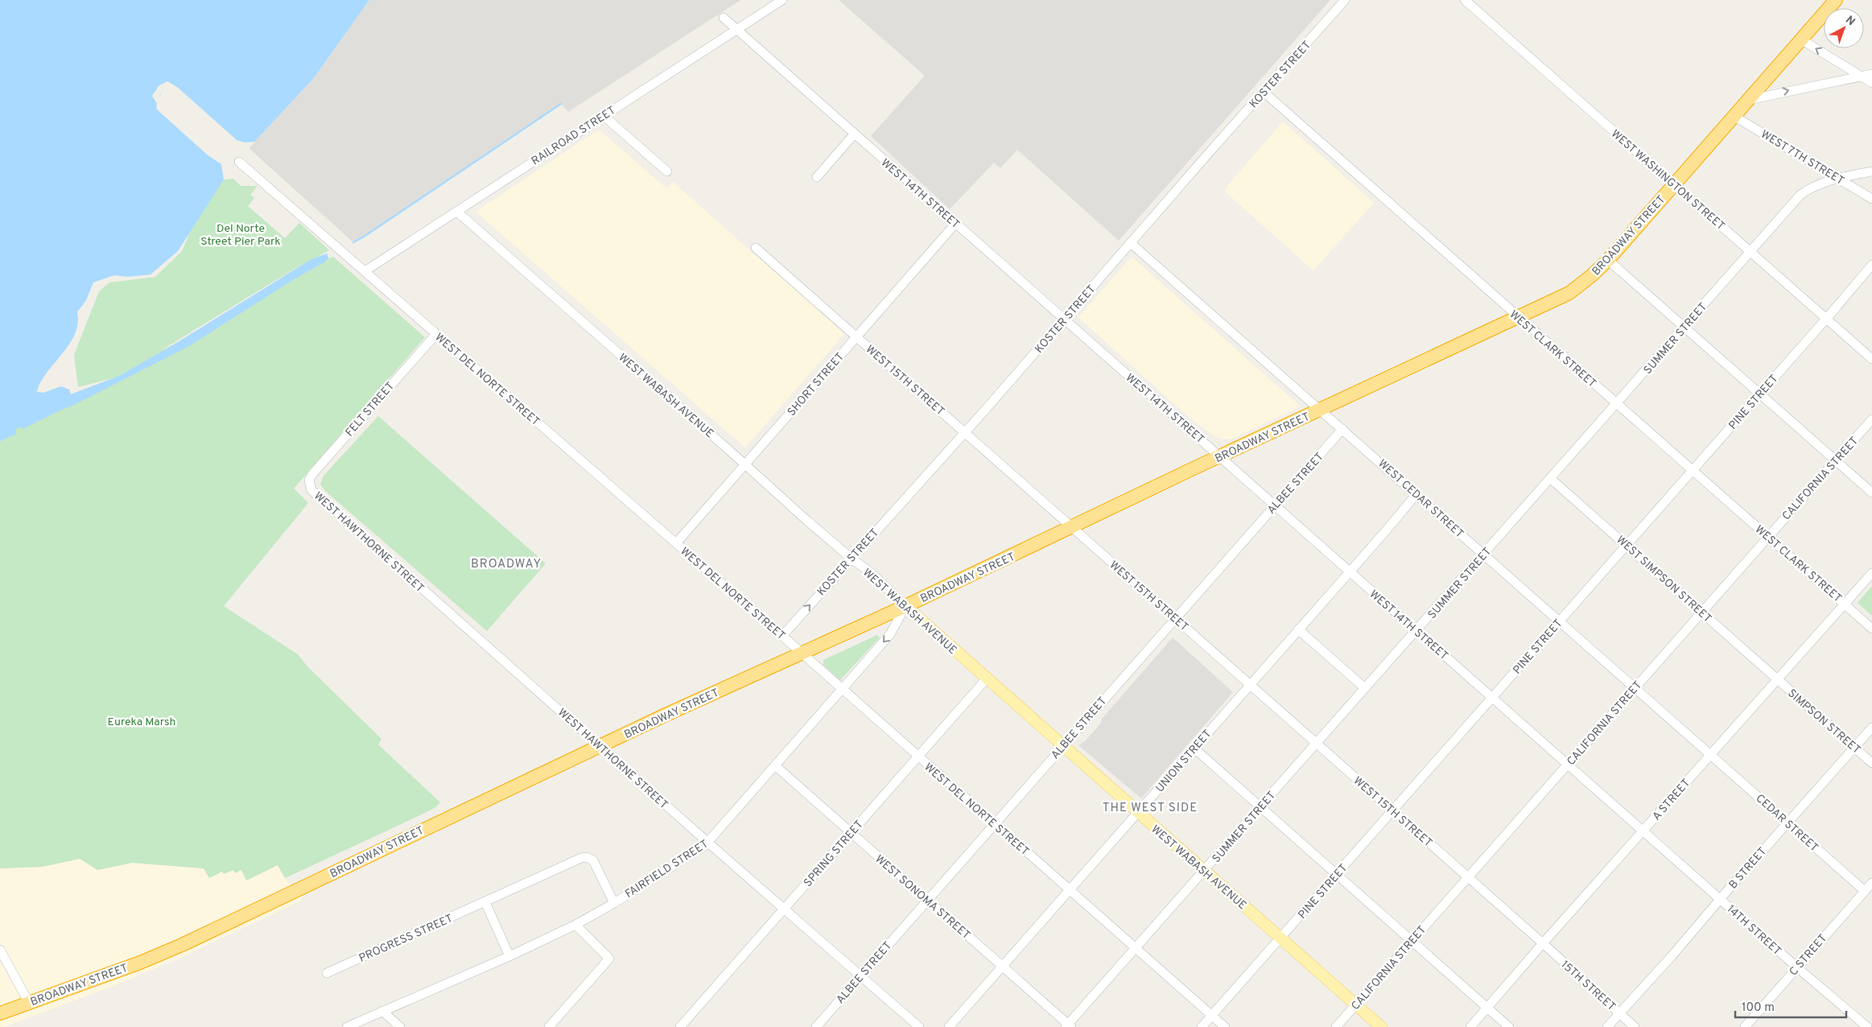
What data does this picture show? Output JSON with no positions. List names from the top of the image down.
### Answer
{
  "streets": {
    "highway": ["BROADWAY STREET"],
    "main road": ["WEST WABASH AVENUE"],
    "street": [
      "KOSTER STREET",
      "RAILROAD STREET",
      "WEST 7TH STREET",
      "WEST WASHINGTON STREET",
      "WEST 14TH STREET",
      "SUMMER STREET",
      "WEST CLARK STREET",
      "WEST DEL NORTE STREET",
      "WEST 15TH STREET",
      "SHORT STREET",
      "PINE STREET",
      "FELT STREET",
      "CALIFORNIA STREET",
      "ALBEE STREET",
      "WEST CEDAR STREET",
      "WEST HAWTHORNE STREET",
      "WEST SIMPSON STREET",
      "SIMPSON STREET",
      "UNION STREET",
      "A STREET",
      "CEDAR STREET",
      "SPRING STREET",
      "B STREET",
      "FAIRFIELD STREET",
      "WEST SONOMA STREET",
      "14TH STREET",
      "PROGRESS STREET",
      "C STREET",
      "15TH STREET"
    ]
  },
  "crossings": [
    ["KOSTER STREET", "WEST 14TH STREET"],
    ["KOSTER STREET", "WEST CLARK STREET"],
    ["KOSTER STREET", "WEST DEL NORTE STREET"],
    ["KOSTER STREET", "WEST 15TH STREET"],
    ["KOSTER STREET", "WEST WABASH AVENUE"],
    ["KOSTER STREET", "WEST CEDAR STREET"],
    ["RAILROAD STREET", "WEST 14TH STREET"],
    ["RAILROAD STREET", "WEST DEL NORTE STREET"],
    ["RAILROAD STREET", "WEST WABASH AVENUE"],
    ["WEST 7TH STREET", "BROADWAY STREET"],
    ["WEST 7TH STREET", "SUMMER STREET"],
    ["WEST WASHINGTON STREET", "BROADWAY STREET"],
    ["WEST WASHINGTON STREET", "SUMMER STREET"],
    ["WEST WASHINGTON STREET", "PINE STREET"],
    ["WEST 14TH STREET", "BROADWAY STREET"],
    ["WEST 14TH STREET", "SUMMER STREET"],
    ["WEST 14TH STREET", "SHORT STREET"],
    ["WEST 14TH STREET", "PINE STREET"],
    ["WEST 14TH STREET", "CALIFORNIA STREET"],
    ["WEST 14TH STREET", "ALBEE STREET"],
    ["WEST 14TH STREET", "UNION STREET"],
    ["WEST 14TH STREET", "A STREET"],
    ["WEST 14TH STREET", "14TH STREET"],
    ["BROADWAY STREET", "WEST CLARK STREET"],
    ["BROADWAY STREET", "WEST DEL NORTE STREET"],
    ["BROADWAY STREET", "WEST 15TH STREET"],
    ["BROADWAY STREET", "WEST WABASH AVENUE"],
    ["BROADWAY STREET", "WEST CEDAR STREET"],
    ["BROADWAY STREET", "WEST HAWTHORNE STREET"],
    ["BROADWAY STREET", "FAIRFIELD STREET"],
    ["SUMMER STREET", "WEST CLARK STREET"],
    ["SUMMER STREET", "WEST DEL NORTE STREET"],
    ["SUMMER STREET", "WEST 15TH STREET"],
    ["SUMMER STREET", "WEST WABASH AVENUE"],
    ["SUMMER STREET", "WEST CEDAR STREET"],
    ["SUMMER STREET", "WEST SIMPSON STREET"],
    ["SUMMER STREET", "WEST SONOMA STREET"],
    ["WEST CLARK STREET", "PINE STREET"],
    ["WEST CLARK STREET", "CALIFORNIA STREET"],
    ["WEST CLARK STREET", "A STREET"],
    ["WEST DEL NORTE STREET", "SHORT STREET"],
    ["WEST DEL NORTE STREET", "PINE STREET"],
    ["WEST DEL NORTE STREET", "FELT STREET"],
    ["WEST DEL NORTE STREET", "ALBEE STREET"],
    ["WEST DEL NORTE STREET", "UNION STREET"],
    ["WEST DEL NORTE STREET", "SPRING STREET"],
    ["WEST DEL NORTE STREET", "FAIRFIELD STREET"],
    ["WEST 15TH STREET", "SHORT STREET"],
    ["WEST 15TH STREET", "PINE STREET"],
    ["WEST 15TH STREET", "CALIFORNIA STREET"],
    ["WEST 15TH STREET", "ALBEE STREET"],
    ["WEST 15TH STREET", "UNION STREET"],
    ["WEST 15TH STREET", "A STREET"],
    ["WEST 15TH STREET", "15TH STREET"],
    ["SHORT STREET", "WEST WABASH AVENUE"],
    ["WEST WABASH AVENUE", "PINE STREET"],
    ["WEST WABASH AVENUE", "CALIFORNIA STREET"],
    ["WEST WABASH AVENUE", "ALBEE STREET"],
    ["WEST WABASH AVENUE", "UNION STREET"],
    ["WEST WABASH AVENUE", "SPRING STREET"],
    ["WEST WABASH AVENUE", "FAIRFIELD STREET"],
    ["PINE STREET", "WEST CEDAR STREET"],
    ["PINE STREET", "WEST SIMPSON STREET"],
    ["FELT STREET", "WEST HAWTHORNE STREET"],
    ["CALIFORNIA STREET", "WEST CEDAR STREET"],
    ["CALIFORNIA STREET", "WEST SIMPSON STREET"],
    ["ALBEE STREET", "WEST CEDAR STREET"],
    ["ALBEE STREET", "WEST HAWTHORNE STREET"],
    ["ALBEE STREET", "WEST SONOMA STREET"],
    ["WEST CEDAR STREET", "UNION STREET"],
    ["WEST CEDAR STREET", "A STREET"],
    ["WEST CEDAR STREET", "CEDAR STREET"],
    ["WEST HAWTHORNE STREET", "SPRING STREET"],
    ["WEST HAWTHORNE STREET", "FAIRFIELD STREET"],
    ["WEST SIMPSON STREET", "SIMPSON STREET"],
    ["WEST SIMPSON STREET", "A STREET"],
    ["SIMPSON STREET", "A STREET"],
    ["SIMPSON STREET", "B STREET"],
    ["UNION STREET", "WEST SONOMA STREET"],
    ["A STREET", "CEDAR STREET"],
    ["A STREET", "14TH STREET"],
    ["A STREET", "15TH STREET"],
    ["CEDAR STREET", "B STREET"],
    ["CEDAR STREET", "C STREET"],
    ["SPRING STREET", "WEST SONOMA STREET"],
    ["B STREET", "14TH STREET"],
    ["B STREET", "15TH STREET"],
    ["FAIRFIELD STREET", "WEST SONOMA STREET"],
    ["FAIRFIELD STREET", "PROGRESS STREET"],
    ["14TH STREET", "C STREET"]
  ],
  "districts": ["BROADWAY", "THE WEST SIDE"],
  "parks": ["Del Norte Street Pier Park", "Eureka Marsh"],
  "scale_bar": "100 m",
  "north": "top right"
}
